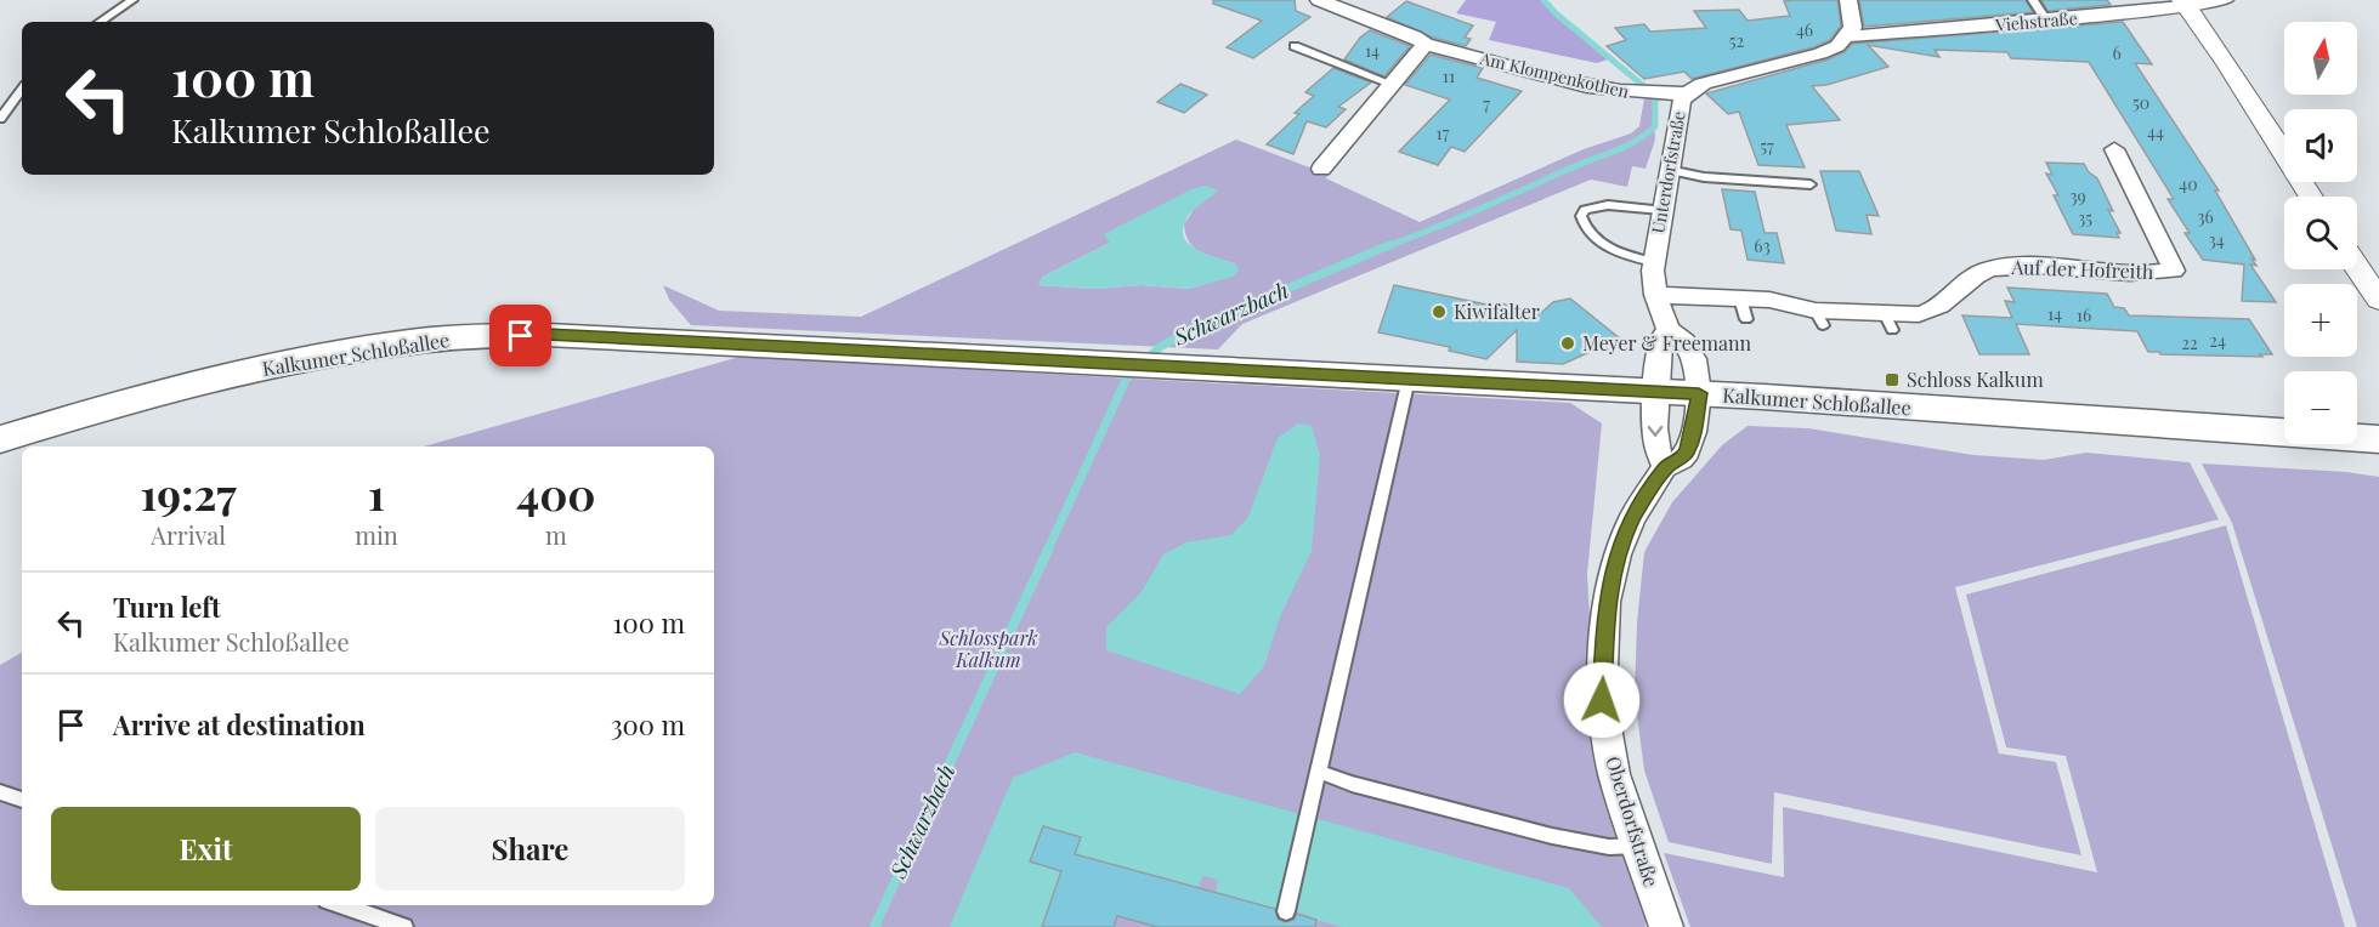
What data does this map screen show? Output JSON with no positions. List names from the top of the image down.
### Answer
{
  "streets": {
    "main road": ["Kalkumer Schloßallee"],
    "street": [
      "Viehstraße",
      "Am Klompenkothen",
      "Unterdorfstraße",
      "Auf der Hofreith",
      "Oberdorfstraße"
    ]
  },
  "crossings": [
    ["Viehstraße", "Unterdorfstraße"],
    ["Am Klompenkothen", "Unterdorfstraße"],
    ["Unterdorfstraße", "Auf der Hofreith"],
    ["Unterdorfstraße", "Kalkumer Schloßallee"],
    ["Unterdorfstraße", "Oberdorfstraße"],
    ["Kalkumer Schloßallee", "Oberdorfstraße"]
  ],
  "water": ["Schwarzbach"],
  "parks": ["Schlosspark Kalkum"],
  "places": {
    "other": ["Kiwifalter", "Meyer & Freemann"],
    "transit": ["Schloss Kalkum"]
  },
  "house_numbers": [
    "46",
    "52",
    "14",
    "6",
    "11",
    "50",
    "7",
    "44",
    "17",
    "57",
    "40",
    "39",
    "36",
    "35",
    "34",
    "63",
    "14",
    "16",
    "24",
    "22"
  ],
  "north": "top",
  "page": {
    "map_buttons": ["+", "−"],
    "turn": ["100 m", "Kalkumer Schloßallee"],
    "eta": [
      "19:27",
      "Arrival",
      "1",
      "min",
      "400",
      "m"
    ],
    "list": [
      {
        "name": "Turn left",
        "note": "Kalkumer Schloßallee",
        "value": "100 m"
      },
      {
        "name": "Arrive at destination",
        "value": "300 m"
      }
    ],
    "buttons": ["Exit", "Share"]
  }
}
